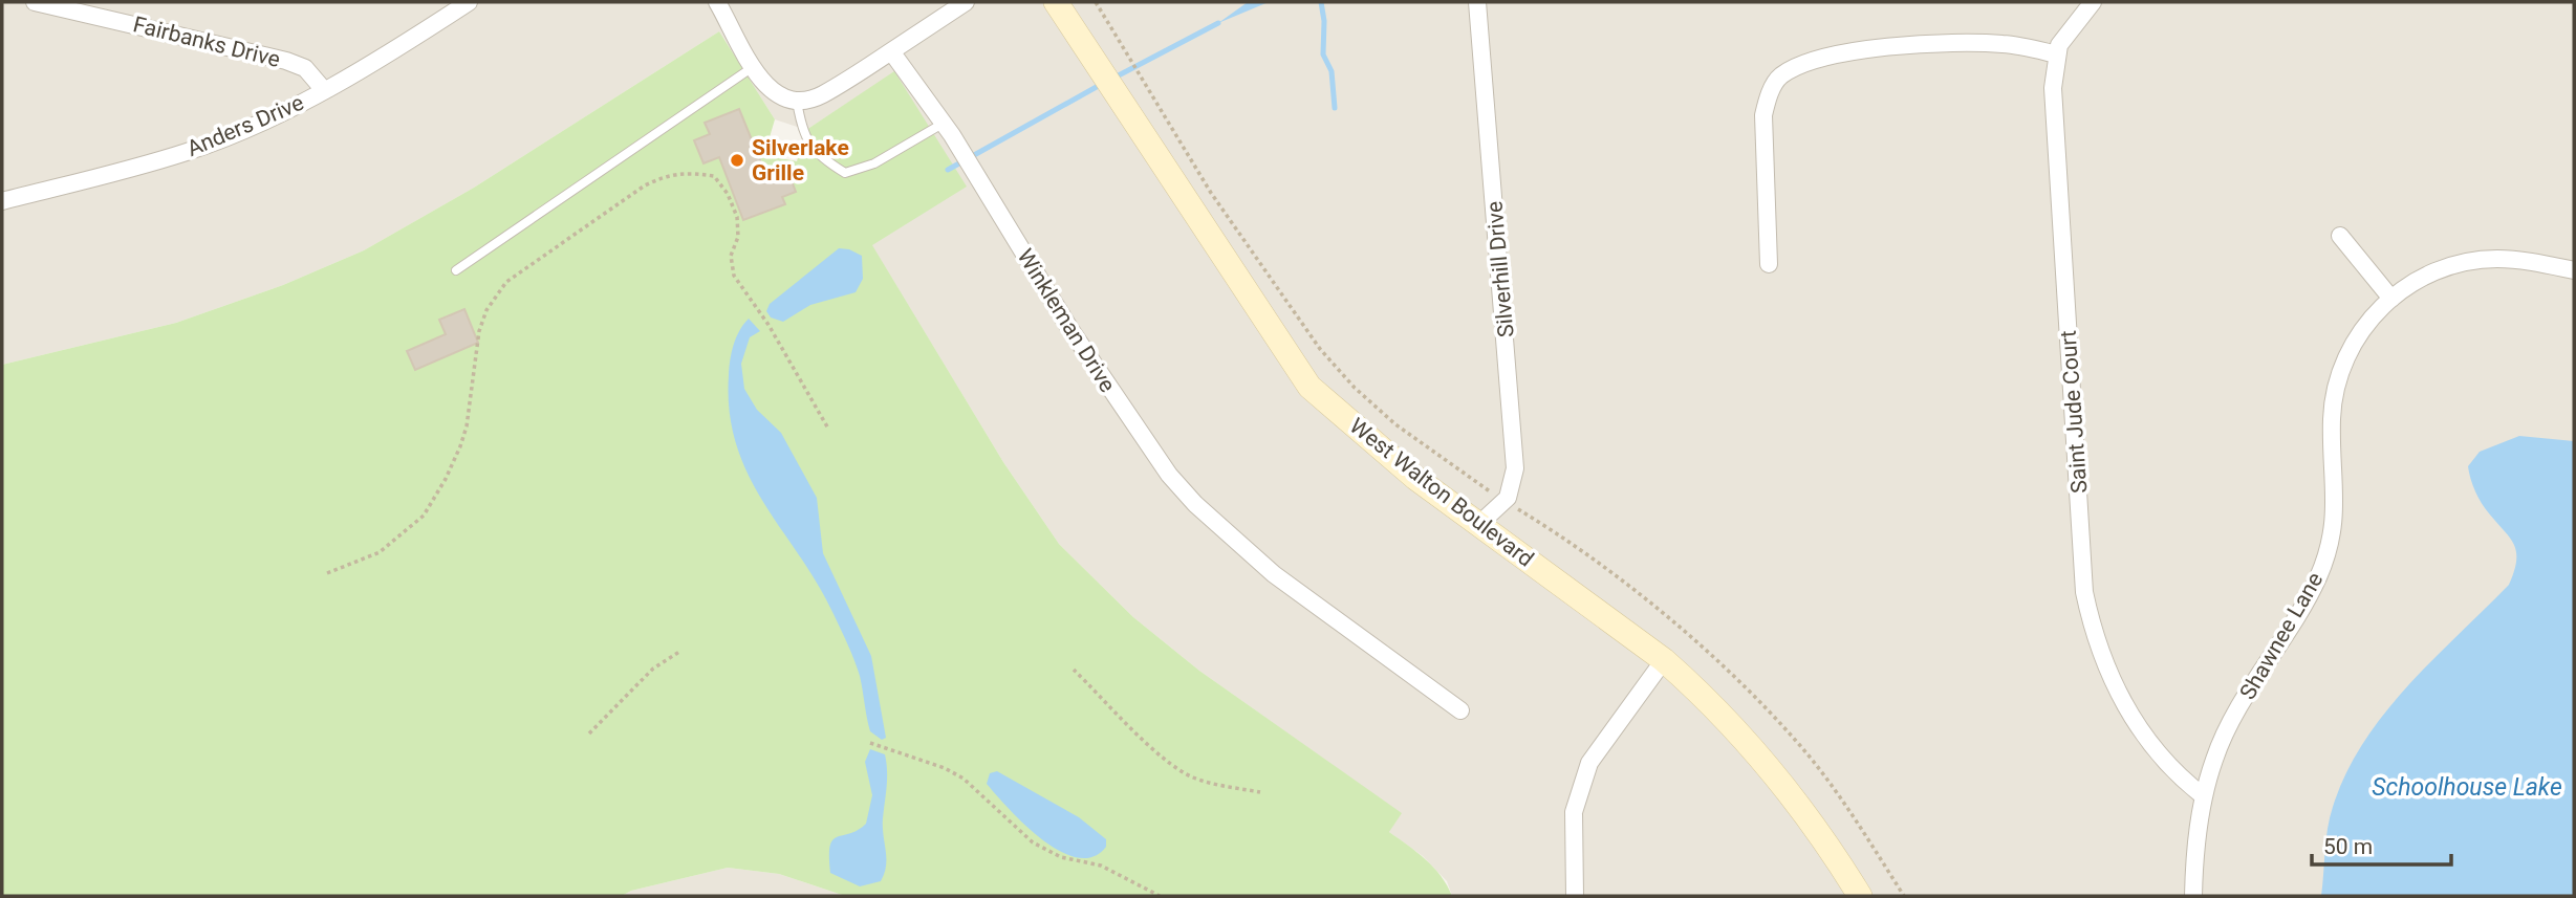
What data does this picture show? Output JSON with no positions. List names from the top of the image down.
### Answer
{
  "streets": {
    "main road": ["West Walton Boulevard"],
    "street": [
      "Fairbanks Drive",
      "Anders Drive",
      "Silverhill Drive",
      "Winkleman Drive",
      "Saint Jude Court",
      "Shawnee Lane"
    ]
  },
  "crossings": [
    ["Fairbanks Drive", "Anders Drive"],
    ["Saint Jude Court", "Shawnee Lane"]
  ],
  "water": ["Schoolhouse Lake"],
  "places": ["Silverlake Grille"],
  "scale_bar": "50 m"
}
